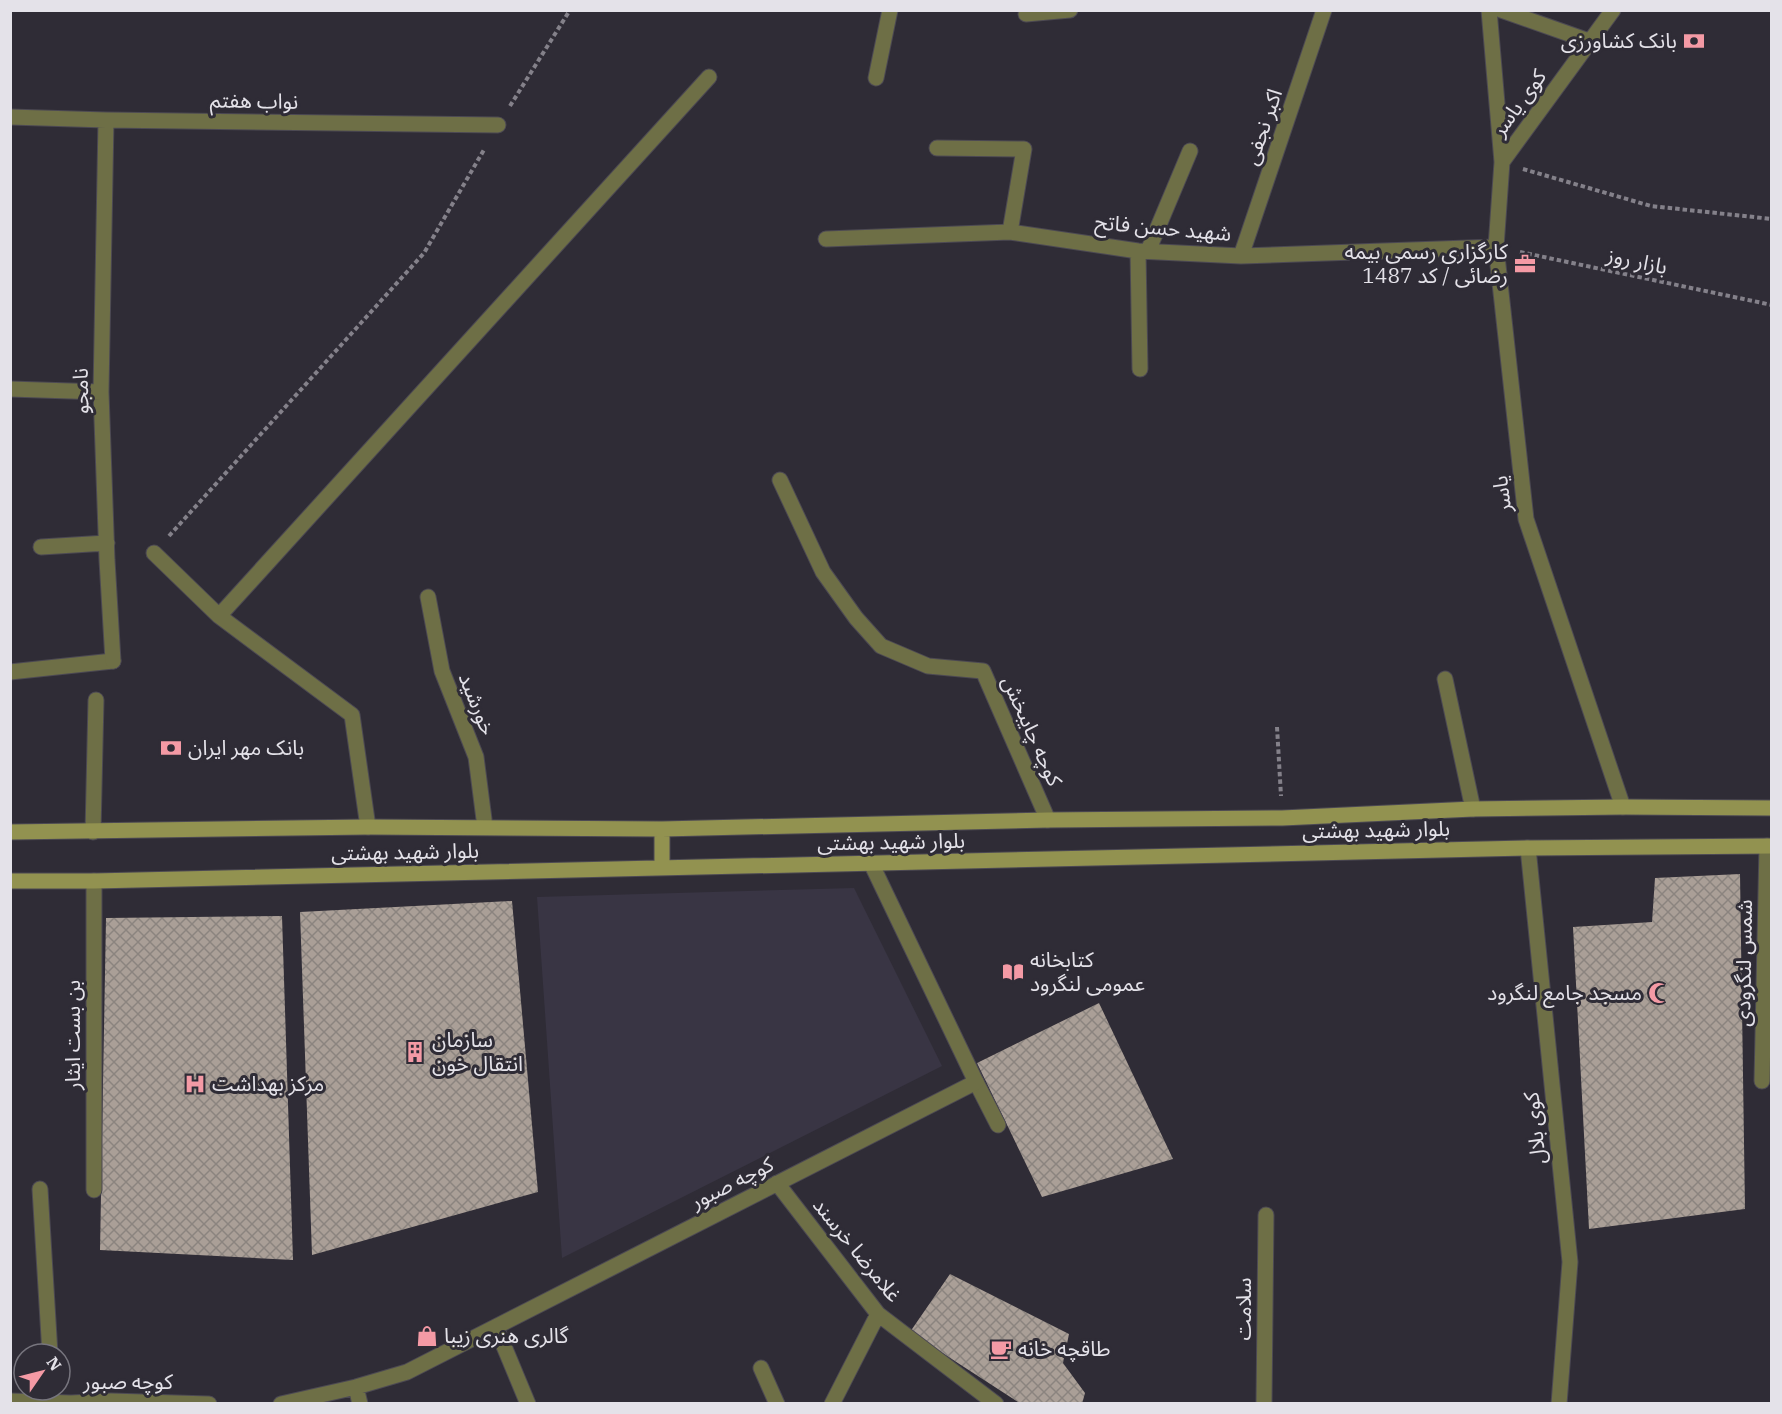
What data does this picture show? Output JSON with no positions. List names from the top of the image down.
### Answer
{
  "streets": {
    "main road": ["بلوار شهید بهشتی"],
    "street": [
      "نواب هفتم",
      "کوی یاسر",
      "اکبر نجفی",
      "شهید حسن فاتح",
      "نامجو",
      "یاسر",
      "خورشید",
      "کوچه چایبخش",
      "شمس لنگرودی",
      "بن بست ایثار",
      "کوی بلال",
      "کوچه صبور",
      "غلامرضا خرسند",
      "سلامت"
    ],
    "path": ["بازار روز"]
  },
  "crossings": [
    ["نواب هفتم", "نامجو"],
    ["کوی یاسر", "یاسر"],
    ["اکبر نجفی", "شهید حسن فاتح"],
    ["شهید حسن فاتح", "بازار روز"],
    ["شهید حسن فاتح", "یاسر"],
    ["بازار روز", "یاسر"],
    ["یاسر", "بلوار شهید بهشتی"],
    ["خورشید", "بلوار شهید بهشتی"],
    ["کوچه چایبخش", "بلوار شهید بهشتی"],
    ["بلوار شهید بهشتی", "شمس لنگرودی"],
    ["بلوار شهید بهشتی", "بن بست ایثار"],
    ["بلوار شهید بهشتی", "کوی بلال"],
    ["کوچه صبور", "غلامرضا خرسند"]
  ],
  "places": {
    "bank": ["بانک کشاورزی", "بانک مهر ایران"],
    "office": ["کارگزاری رسمی بیمه رضائی / کد 1487"],
    "library": ["کتابخانه عمومی لنگرود"],
    "mosque": ["مسجد جامع لنگرود"],
    "building": ["سازمان انتقال خون"],
    "hospital": ["مرکز بهداشت"],
    "shop": ["گالری هنری زیبا"],
    "cafe": ["طاقچه خانه"]
  },
  "north": "top right"
}
